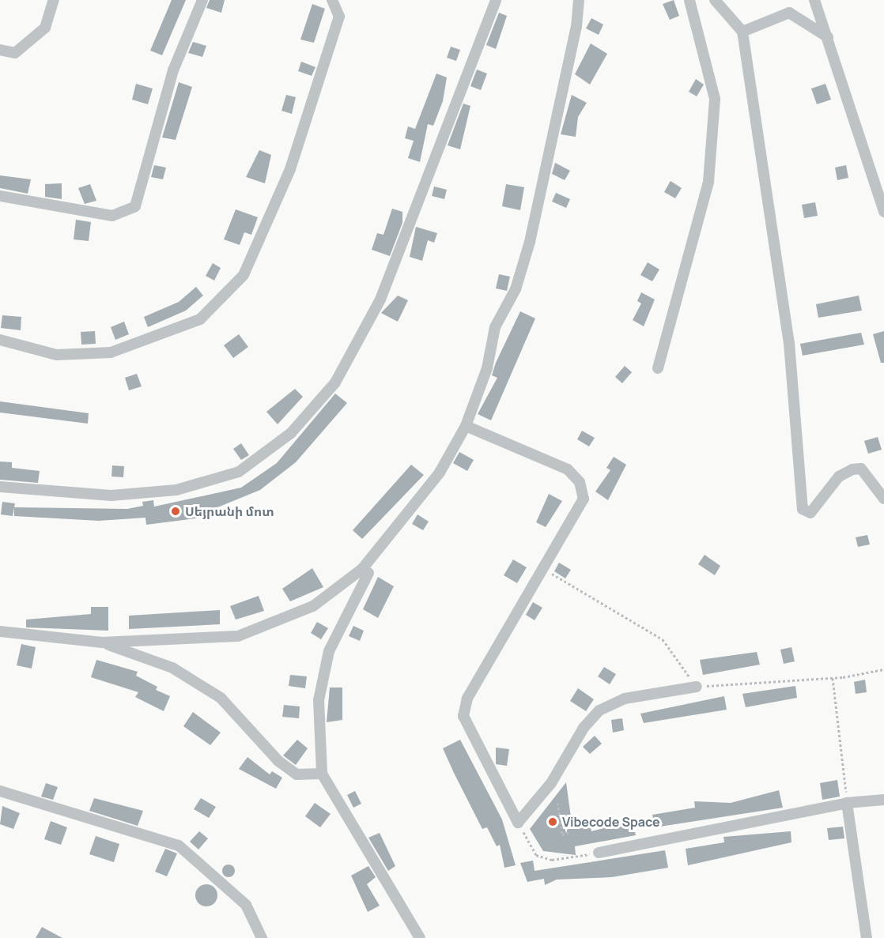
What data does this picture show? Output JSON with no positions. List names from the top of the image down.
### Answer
{
  "places": ["Սեյրանի մոտ", "Vibecode Space"]
}
